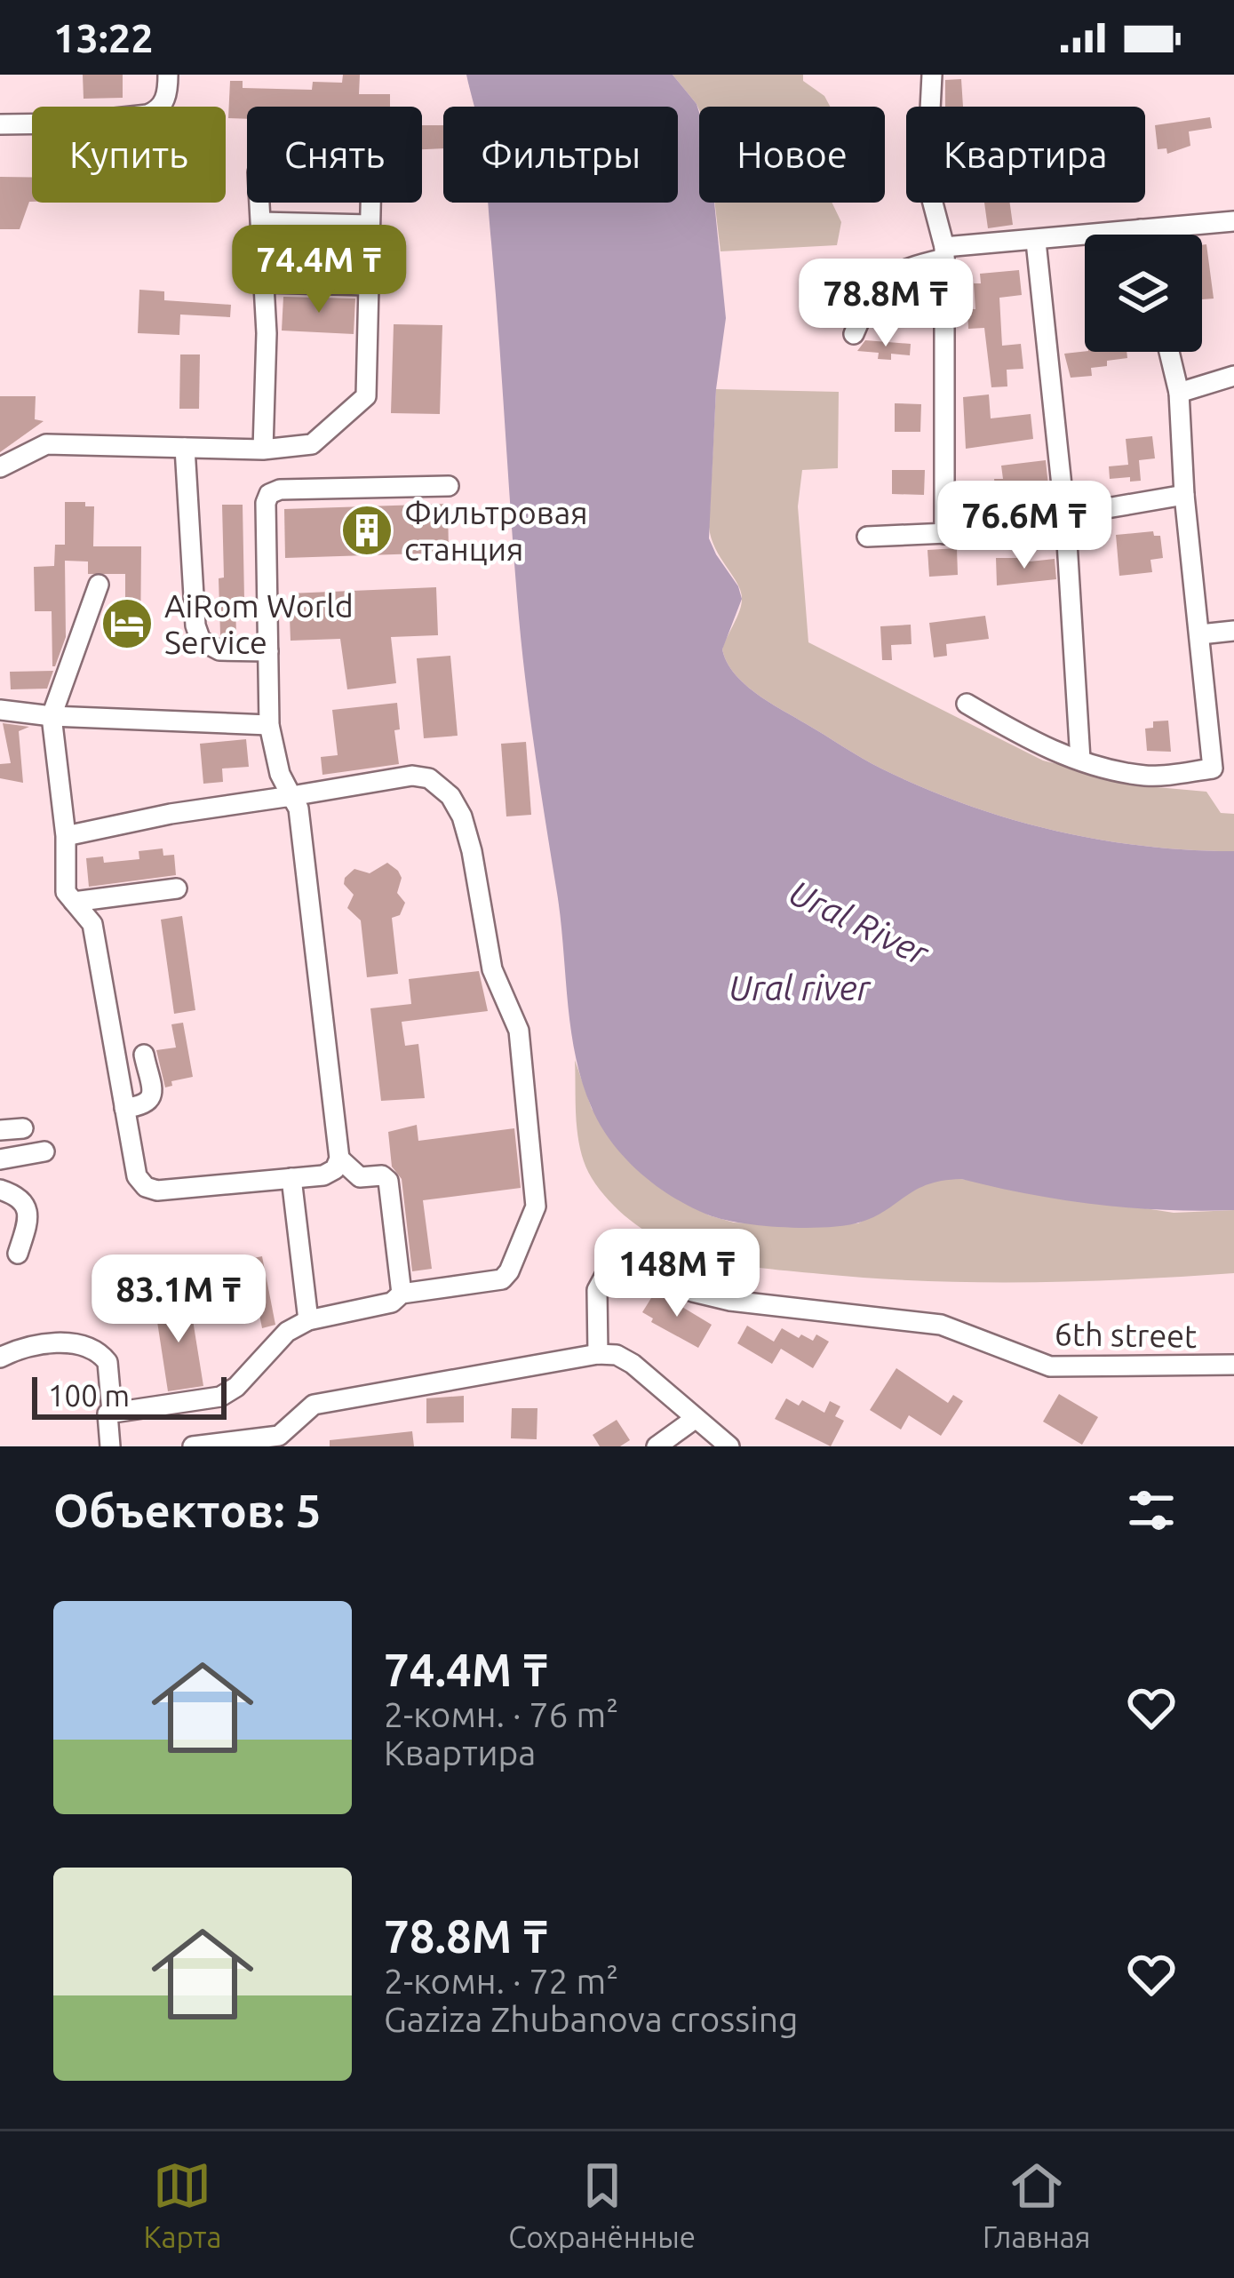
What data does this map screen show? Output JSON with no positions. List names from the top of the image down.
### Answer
{
  "streets": {
    "street": ["6th street"]
  },
  "water": ["Ural River", "Ural river"],
  "places": {
    "building": ["Фильтровая станция"],
    "hotel": ["AiRom World Service"]
  },
  "scale_bar": "100 m",
  "page": {
    "status": "13:22",
    "chip": [
      "Купить",
      "Снять",
      "Фильтры",
      "Новое",
      "Квартира"
    ],
    "price": [
      "74.4M ₸",
      "78.8M ₸",
      "76.6M ₸",
      "148M ₸",
      "83.1M ₸"
    ],
    "scale": "100 m",
    "heading": "Объектов: 5",
    "list": [
      {
        "name": "74.4M ₸",
        "note": "2-комн. · 76 m² · Квартира"
      },
      {
        "name": "78.8M ₸",
        "note": "2-комн. · 72 m² · Gaziza Zhubanova crossing"
      }
    ],
    "tabs": ["Карта", "Сохранённые", "Главная"]
  }
}
